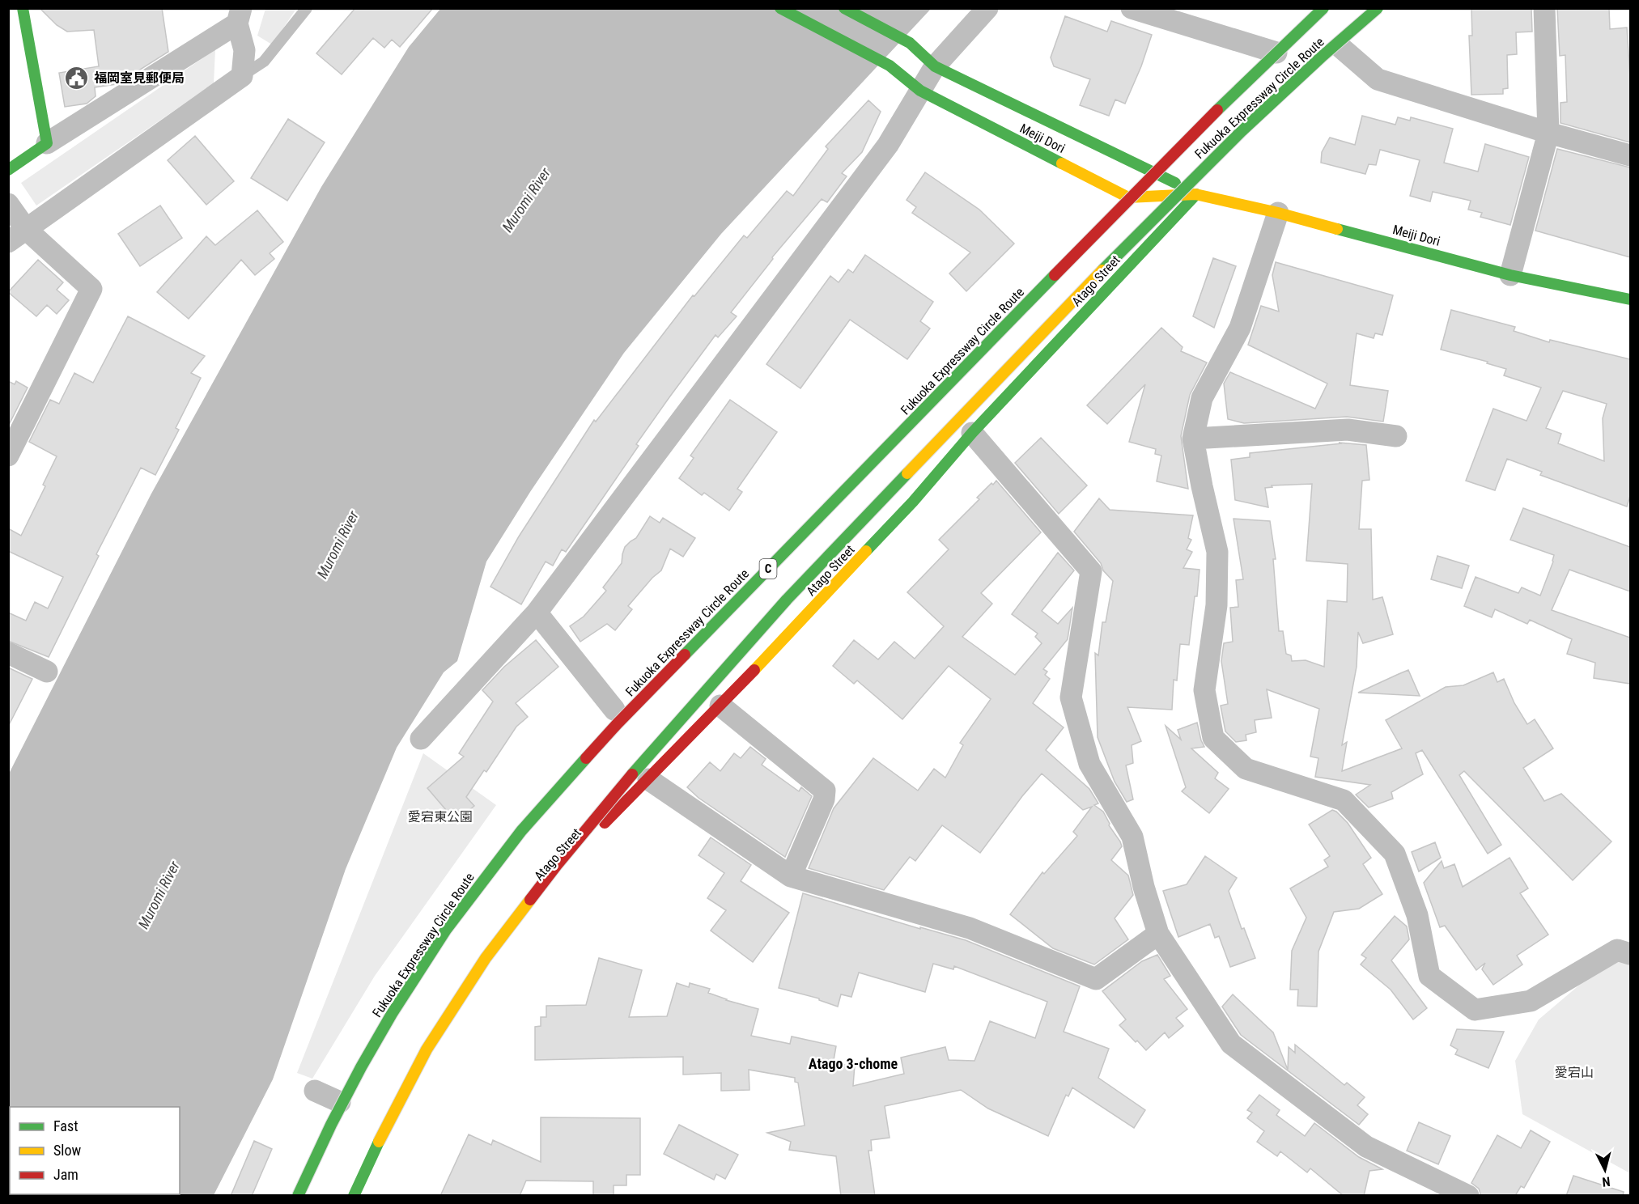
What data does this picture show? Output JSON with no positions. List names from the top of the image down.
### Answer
{
  "streets": {
    "main road": [
      "Fukuoka Expressway Circle Route",
      "Meiji Dori",
      "Atago Street",
      "C"
    ]
  },
  "crossings": [
    ["Fukuoka Expressway Circle Route", "Atago Street"],
    ["Meiji Dori", "Atago Street"]
  ],
  "districts": ["Atago 3-chome"],
  "water": ["Muromi River"],
  "parks": ["愛宕東公園", "愛宕山"],
  "places": {
    "public building": ["福岡室見郵便局"]
  },
  "legend": ["Fast", "Slow", "Jam"],
  "north": "bottom"
}
